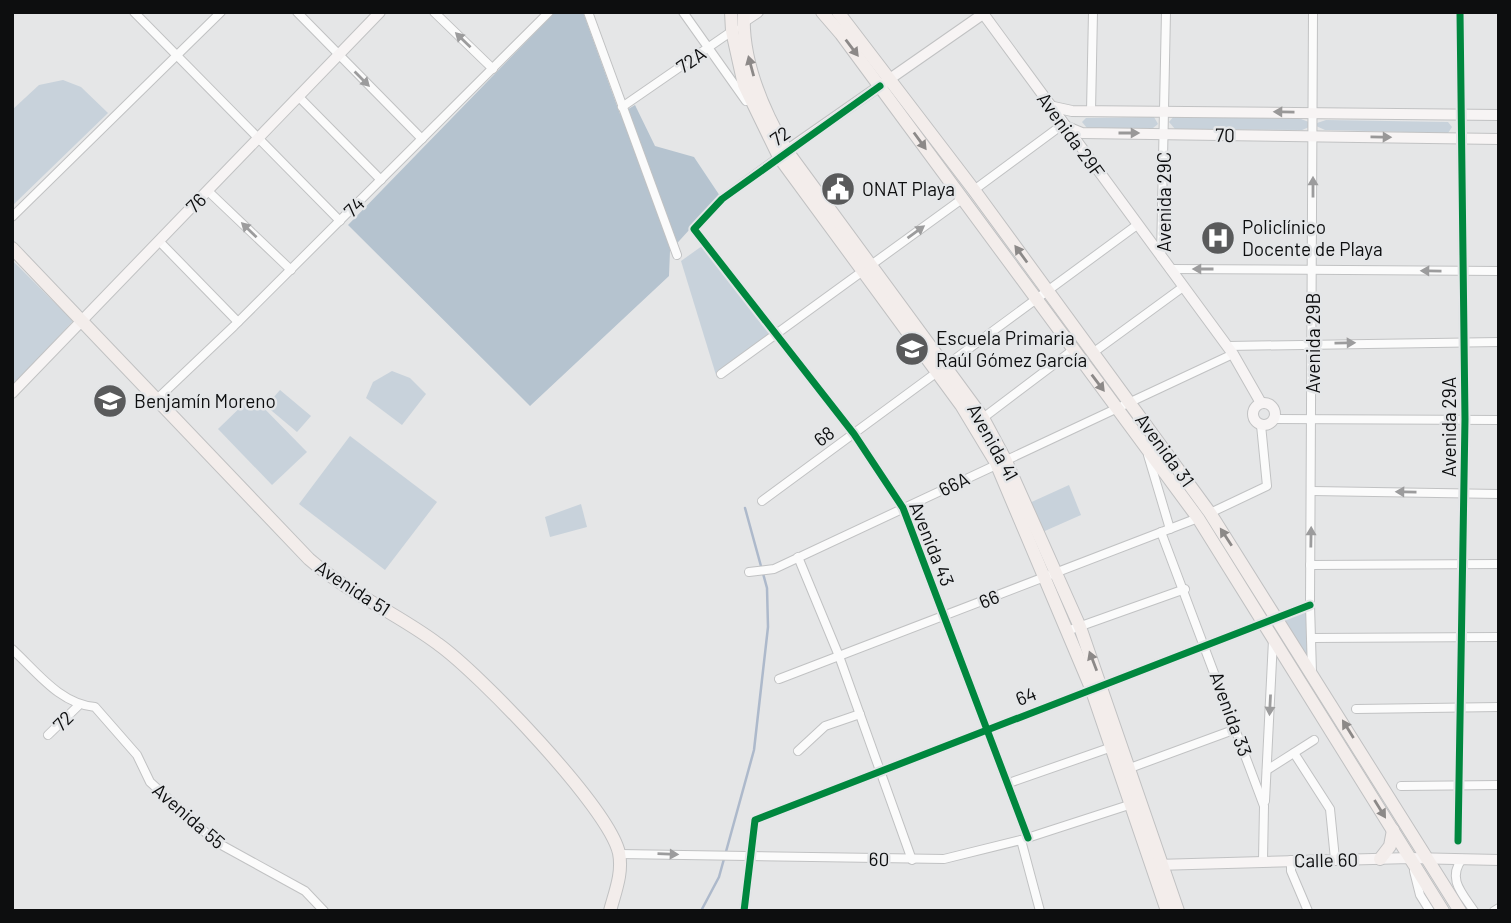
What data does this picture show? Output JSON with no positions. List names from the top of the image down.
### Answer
{
  "streets": {
    "main road": ["Avenida 41", "Avenida 31", "Avenida 51"],
    "street": [
      "72A",
      "Avenida 29F",
      "70",
      "72",
      "Avenida 29C",
      "76",
      "74",
      "Avenida 29B",
      "Avenida 29A",
      "68",
      "66A",
      "Avenida 43",
      "66",
      "64",
      "Avenida 33",
      "Avenida 55",
      "60",
      "Calle 60"
    ]
  },
  "crossings": [
    ["72A", "Avenida 41"],
    ["Avenida 29F", "70"],
    ["Avenida 29F", "72"],
    ["Avenida 29F", "Avenida 29C"],
    ["Avenida 29F", "68"],
    ["70", "Avenida 29C"],
    ["70", "Avenida 29B"],
    ["70", "Avenida 29A"],
    ["72", "Avenida 41"],
    ["72", "Avenida 31"],
    ["72", "Avenida 43"],
    ["72", "Avenida 55"],
    ["Avenida 29C", "66A"],
    ["Avenida 29C", "66"],
    ["76", "Avenida 51"],
    ["74", "Avenida 51"],
    ["Avenida 29B", "Avenida 31"],
    ["Avenida 29B", "66A"],
    ["Avenida 29B", "64"],
    ["Avenida 29A", "66A"],
    ["68", "Avenida 41"],
    ["68", "Avenida 31"],
    ["68", "Avenida 43"],
    ["Avenida 41", "66A"],
    ["Avenida 41", "66"],
    ["Avenida 41", "64"],
    ["Avenida 41", "60"],
    ["Avenida 41", "Calle 60"],
    ["Avenida 31", "66A"],
    ["Avenida 31", "66"],
    ["Avenida 31", "64"],
    ["Avenida 31", "Calle 60"],
    ["66A", "Avenida 43"],
    ["Avenida 43", "66"],
    ["Avenida 43", "64"],
    ["Avenida 43", "60"],
    ["Avenida 51", "60"],
    ["66", "Avenida 33"],
    ["64", "Avenida 33"],
    ["64", "60"],
    ["Avenida 33", "Calle 60"]
  ],
  "places": {
    "public building": ["ONAT Playa"],
    "hospital": ["Policlínico Docente de Playa"],
    "school or university": ["Escuela Primaria Raúl Gómez García", "Benjamín Moreno"]
  }
}
